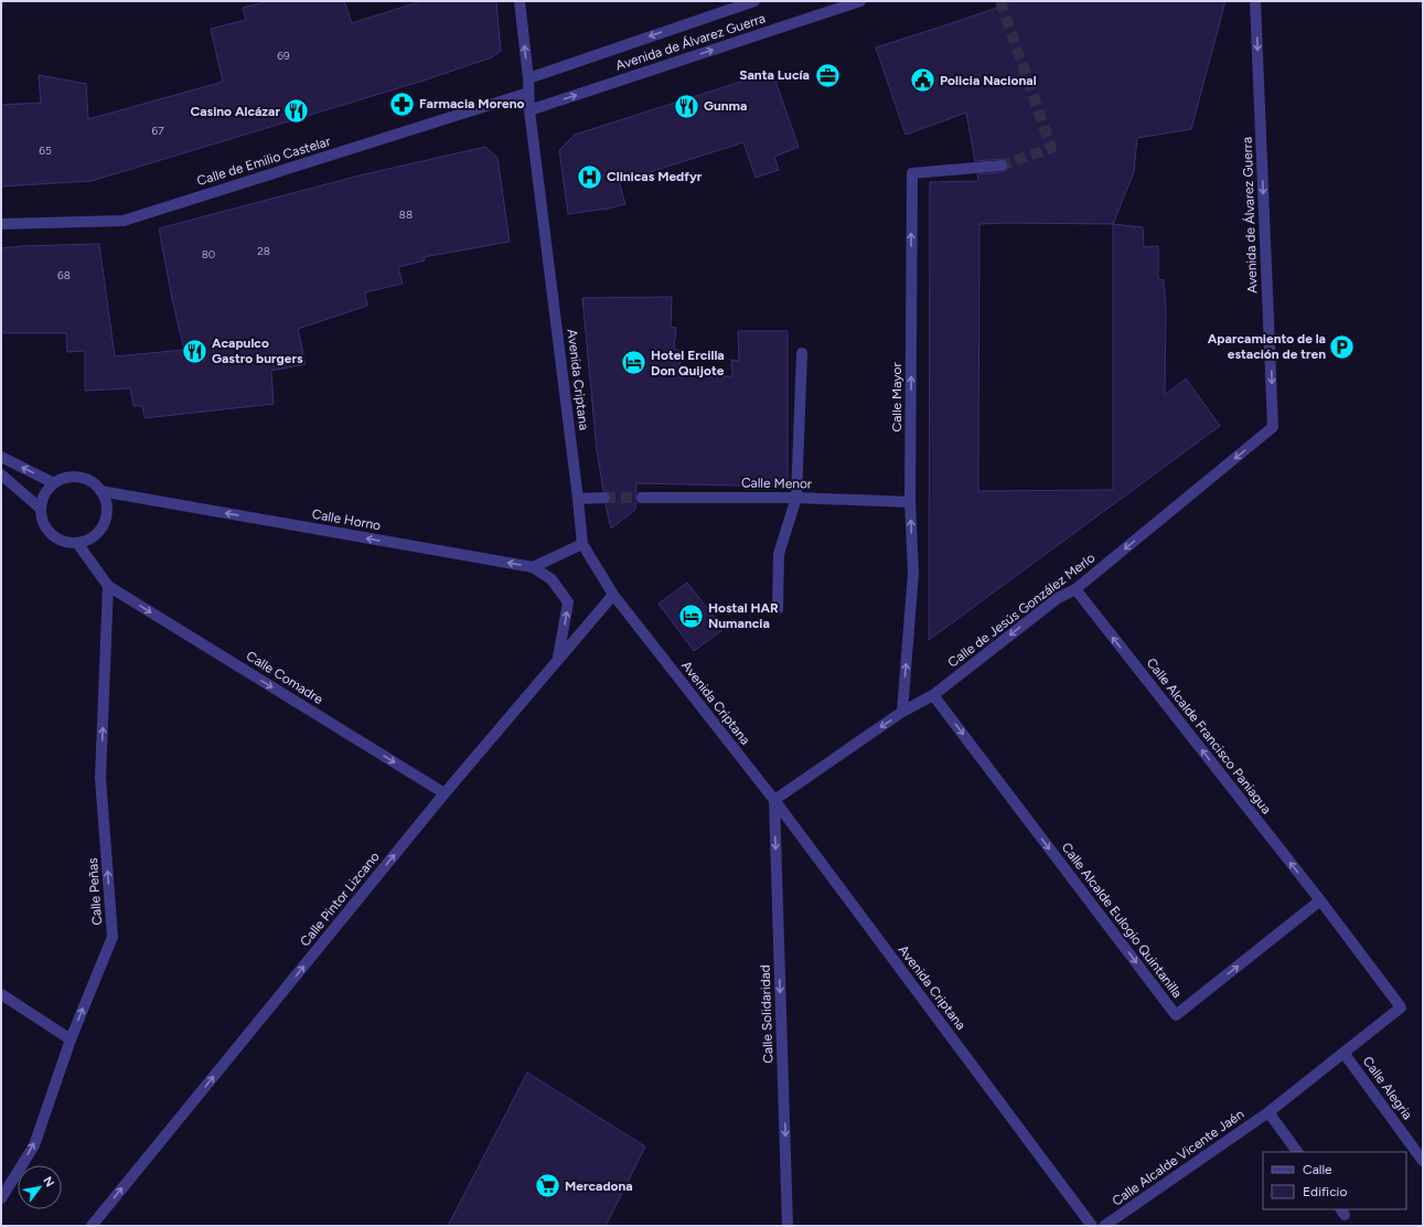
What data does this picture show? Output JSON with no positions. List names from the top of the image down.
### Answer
{
  "streets": {
    "street": [
      "Avenida de Álvarez Guerra",
      "Calle de Emilio Castelar",
      "Avenida Criptana",
      "Calle Mayor",
      "Calle Menor",
      "Calle Horno",
      "Calle de Jesús González Merlo",
      "Calle Comadre",
      "Calle Alcalde Francisco Paniagua",
      "Calle Peñas",
      "Calle Pintor Lizcano",
      "Calle Alcalde Eulogio Quintanilla",
      "Calle Solidaridad",
      "Calle Alegria",
      "Calle Alcalde Vicente Jaén"
    ]
  },
  "crossings": [
    ["Avenida de Álvarez Guerra", "Avenida Criptana"],
    ["Avenida de Álvarez Guerra", "Calle de Jesús González Merlo"],
    ["Calle de Emilio Castelar", "Avenida Criptana"],
    ["Avenida Criptana", "Calle de Jesús González Merlo"],
    ["Avenida Criptana", "Calle Pintor Lizcano"],
    ["Avenida Criptana", "Calle Solidaridad"],
    ["Calle Mayor", "Calle Menor"],
    ["Calle Mayor", "Calle de Jesús González Merlo"],
    ["Calle de Jesús González Merlo", "Calle Alcalde Francisco Paniagua"],
    ["Calle de Jesús González Merlo", "Calle Alcalde Eulogio Quintanilla"],
    ["Calle de Jesús González Merlo", "Calle Solidaridad"],
    ["Calle Comadre", "Calle Peñas"],
    ["Calle Comadre", "Calle Pintor Lizcano"],
    ["Calle Alcalde Francisco Paniagua", "Calle Alcalde Eulogio Quintanilla"],
    ["Calle Alcalde Francisco Paniagua", "Calle Alcalde Vicente Jaén"],
    ["Calle Alcalde Eulogio Quintanilla", "Calle Alcalde Vicente Jaén"],
    ["Calle Alegria", "Calle Alcalde Vicente Jaén"]
  ],
  "one_way": [
    "Calle Mayor",
    "Calle Horno",
    "Calle de Jesús González Merlo",
    "Calle Comadre",
    "Calle Alcalde Francisco Paniagua",
    "Calle Peñas",
    "Calle Pintor Lizcano",
    "Calle Solidaridad"
  ],
  "places": {
    "office": ["Santa Lucía"],
    "public building": ["Policia Nacional"],
    "pharmacy": ["Farmacia Moreno"],
    "restaurant": ["Gunma", "Casino Alcázar", "Acapulco Gastro burgers"],
    "hospital": ["Clinicas Medfyr"],
    "parking": ["Aparcamiento de la estación de tren"],
    "hotel": ["Hotel Ercilla Don Quijote", "Hostal HAR Numancia"],
    "supermarket": ["Mercadona"]
  },
  "house_numbers": [
    "69",
    "67",
    "65",
    "88",
    "28",
    "80",
    "68"
  ],
  "legend": ["Calle", "Edificio"],
  "north": "top right"
}
